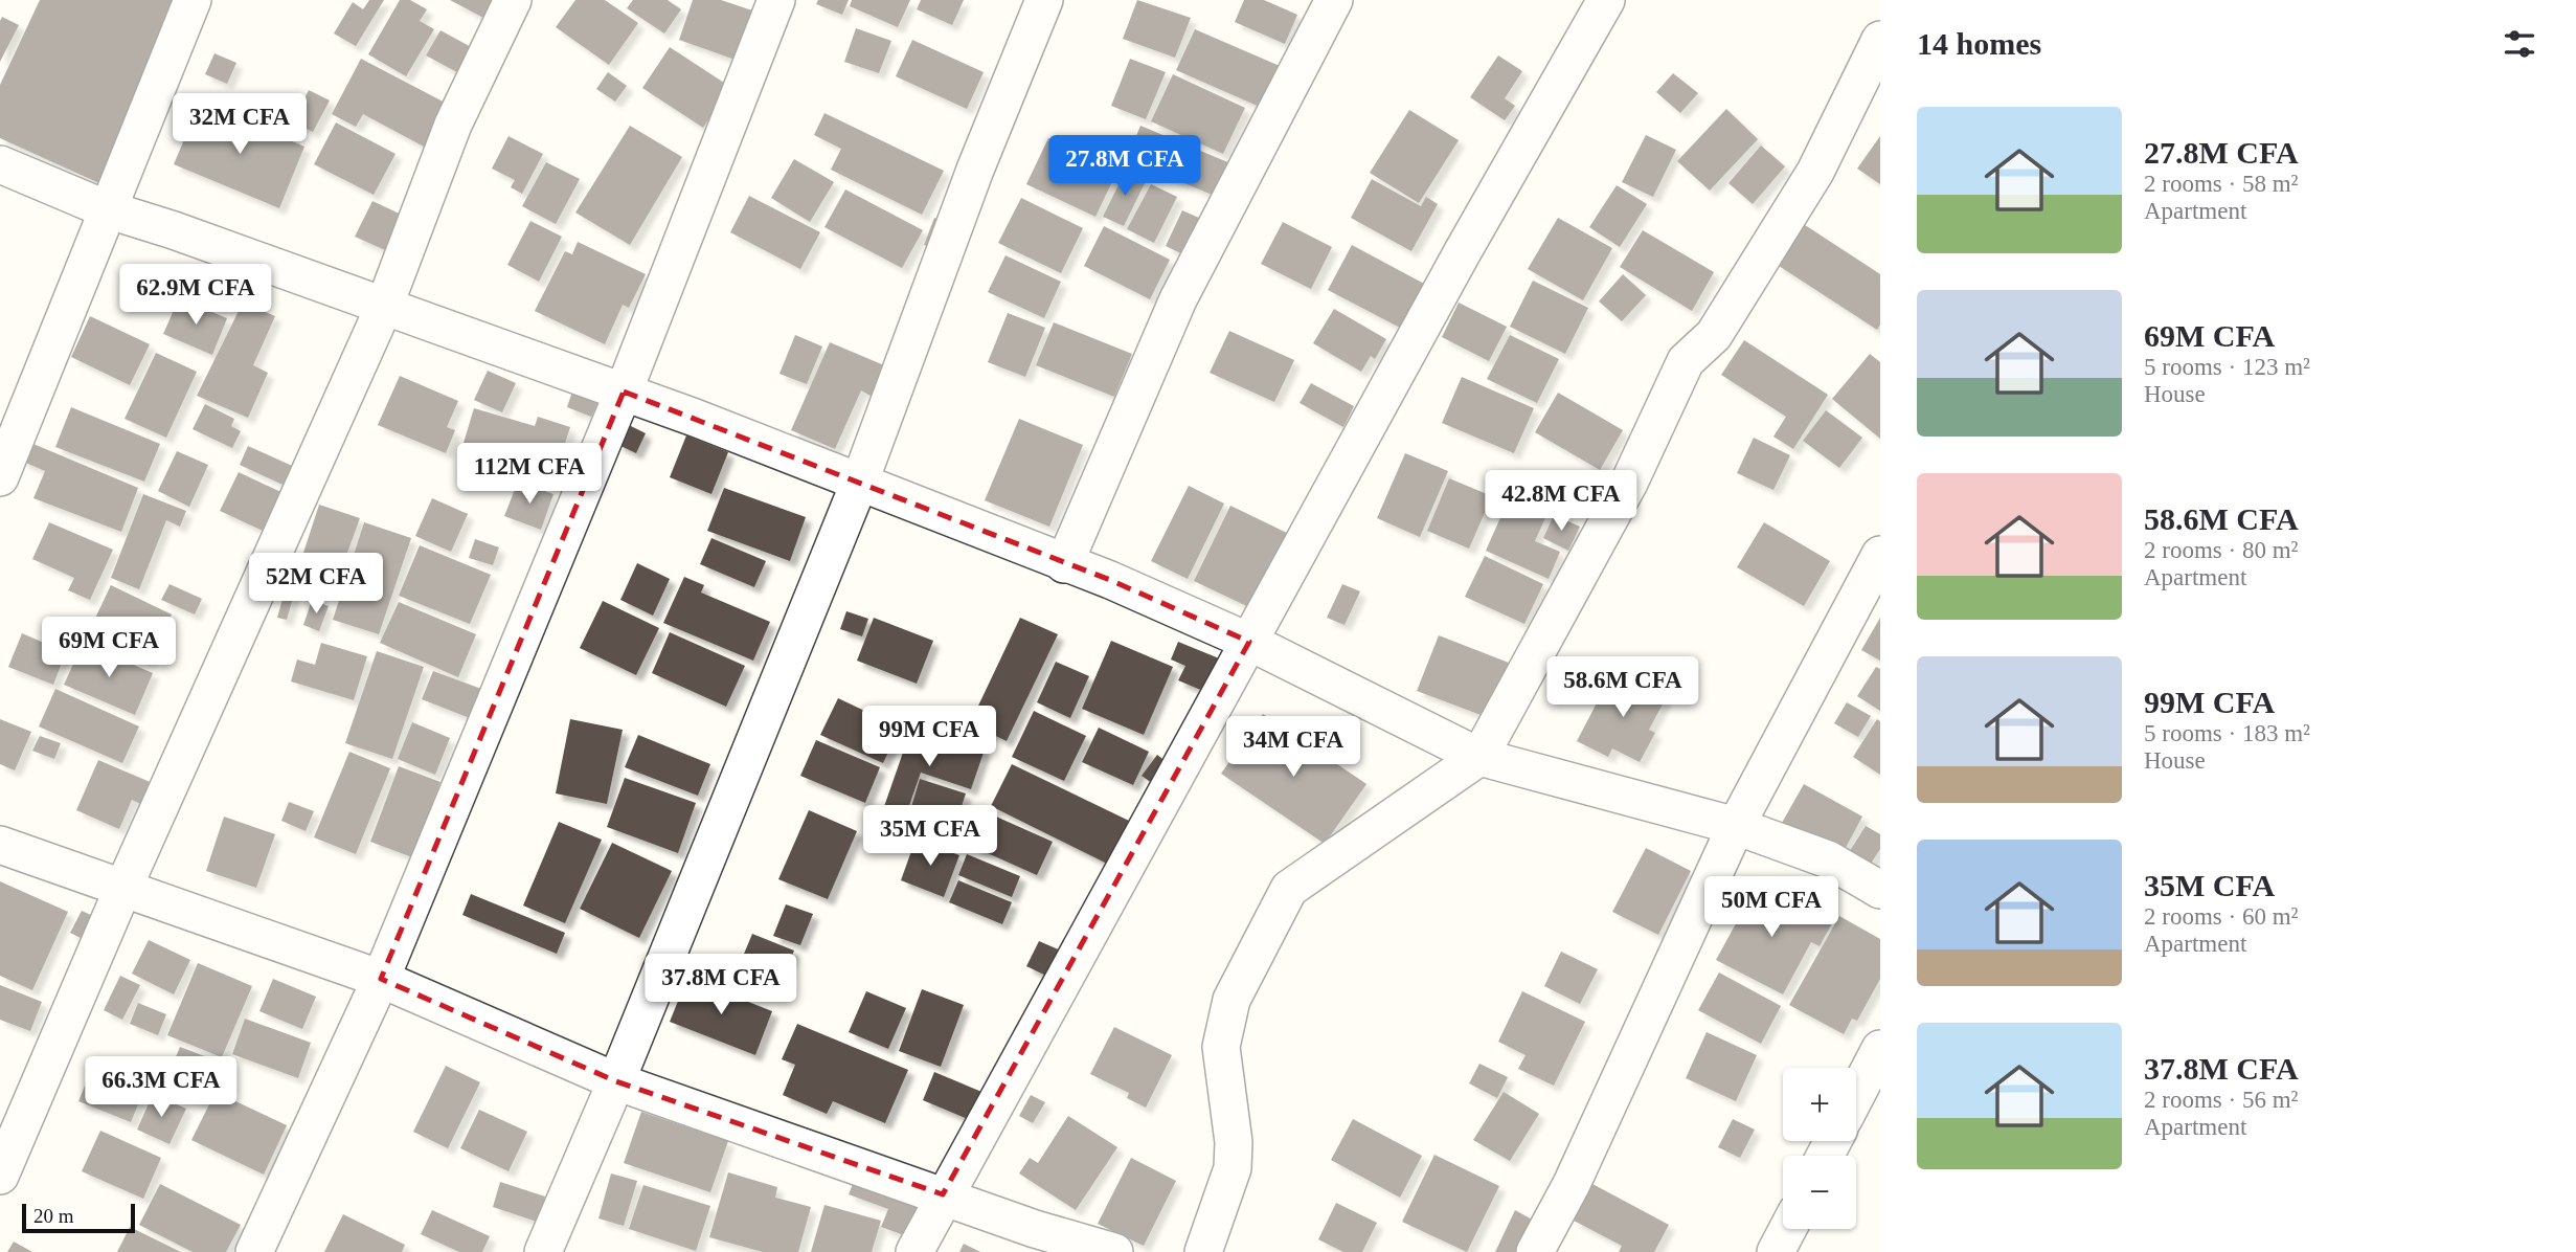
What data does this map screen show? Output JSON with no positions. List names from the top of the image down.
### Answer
{
  "scale_bar": "20 m",
  "page": {
    "heading": "14 homes",
    "list": [
      {
        "name": "27.8M CFA",
        "note": "2 rooms · 58 m² · Apartment"
      },
      {
        "name": "69M CFA",
        "note": "5 rooms · 123 m² · House"
      },
      {
        "name": "58.6M CFA",
        "note": "2 rooms · 80 m² · Apartment"
      },
      {
        "name": "99M CFA",
        "note": "5 rooms · 183 m² · House"
      },
      {
        "name": "35M CFA",
        "note": "2 rooms · 60 m² · Apartment"
      },
      {
        "name": "37.8M CFA",
        "note": "2 rooms · 56 m² · Apartment"
      }
    ],
    "price": [
      "32M CFA",
      "27.8M CFA",
      "62.9M CFA",
      "112M CFA",
      "42.8M CFA",
      "52M CFA",
      "69M CFA",
      "58.6M CFA",
      "99M CFA",
      "34M CFA",
      "35M CFA",
      "50M CFA",
      "37.8M CFA",
      "66.3M CFA"
    ],
    "map_buttons": ["+", "−"],
    "scale": "20 m"
  }
}
